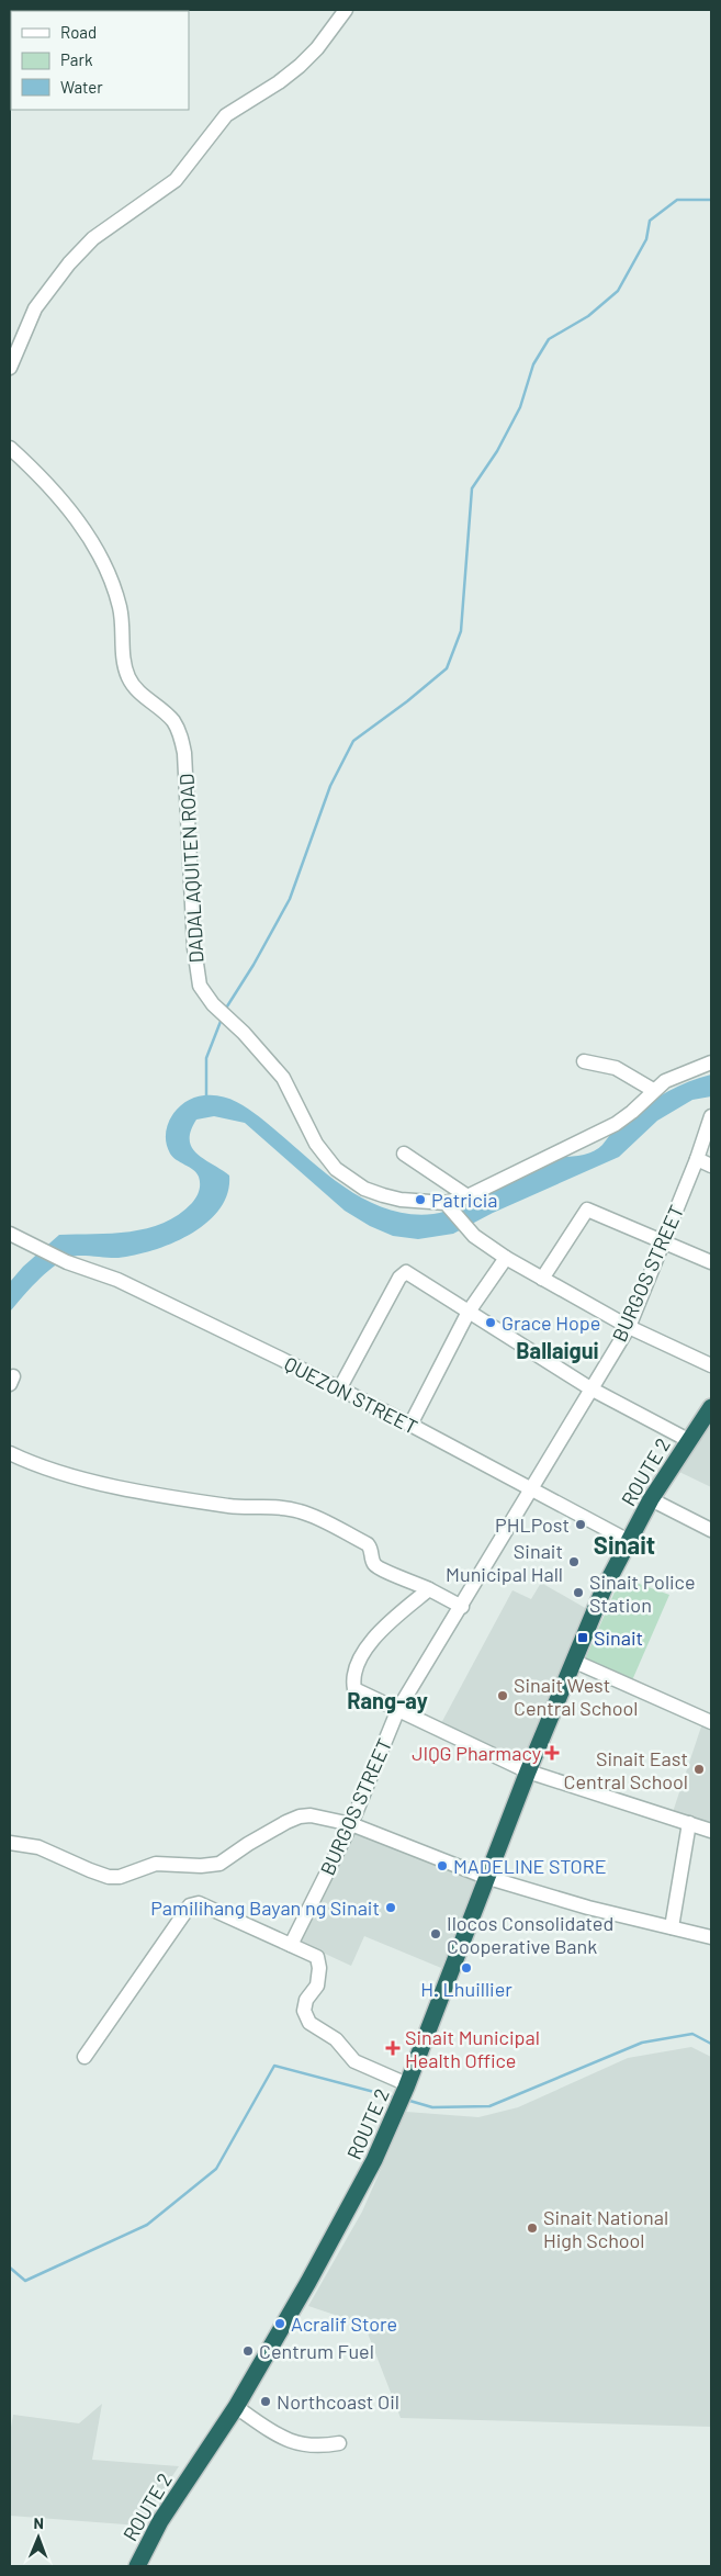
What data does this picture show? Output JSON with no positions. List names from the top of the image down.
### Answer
{
  "streets": {
    "highway": ["ROUTE 2"],
    "street": ["DADALAQUITEN ROAD", "BURGOS STREET", "QUEZON STREET"]
  },
  "crossings": [
    ["BURGOS STREET", "QUEZON STREET"],
    ["QUEZON STREET", "ROUTE 2"]
  ],
  "districts": ["Ballaigui", "Sinait", "Rang-ay"],
  "places": {
    "other": [
      "Patricia",
      "Grace Hope",
      "PHLPost",
      "Sinait Municipal Hall",
      "Sinait Police Station",
      "Sinait West Central School",
      "Sinait East Central School",
      "MADELINE STORE",
      "Pamilihang Bayan ng Sinait",
      "Ilocos Consolidated Cooperative Bank",
      "H. Lhuillier",
      "Sinait National High School",
      "Acralif Store",
      "Centrum Fuel",
      "Northcoast Oil"
    ],
    "transit": ["Sinait"],
    "health": ["JIQG Pharmacy", "Sinait Municipal Health Office"]
  },
  "legend": ["Road", "Park", "Water"],
  "north": "top"
}
